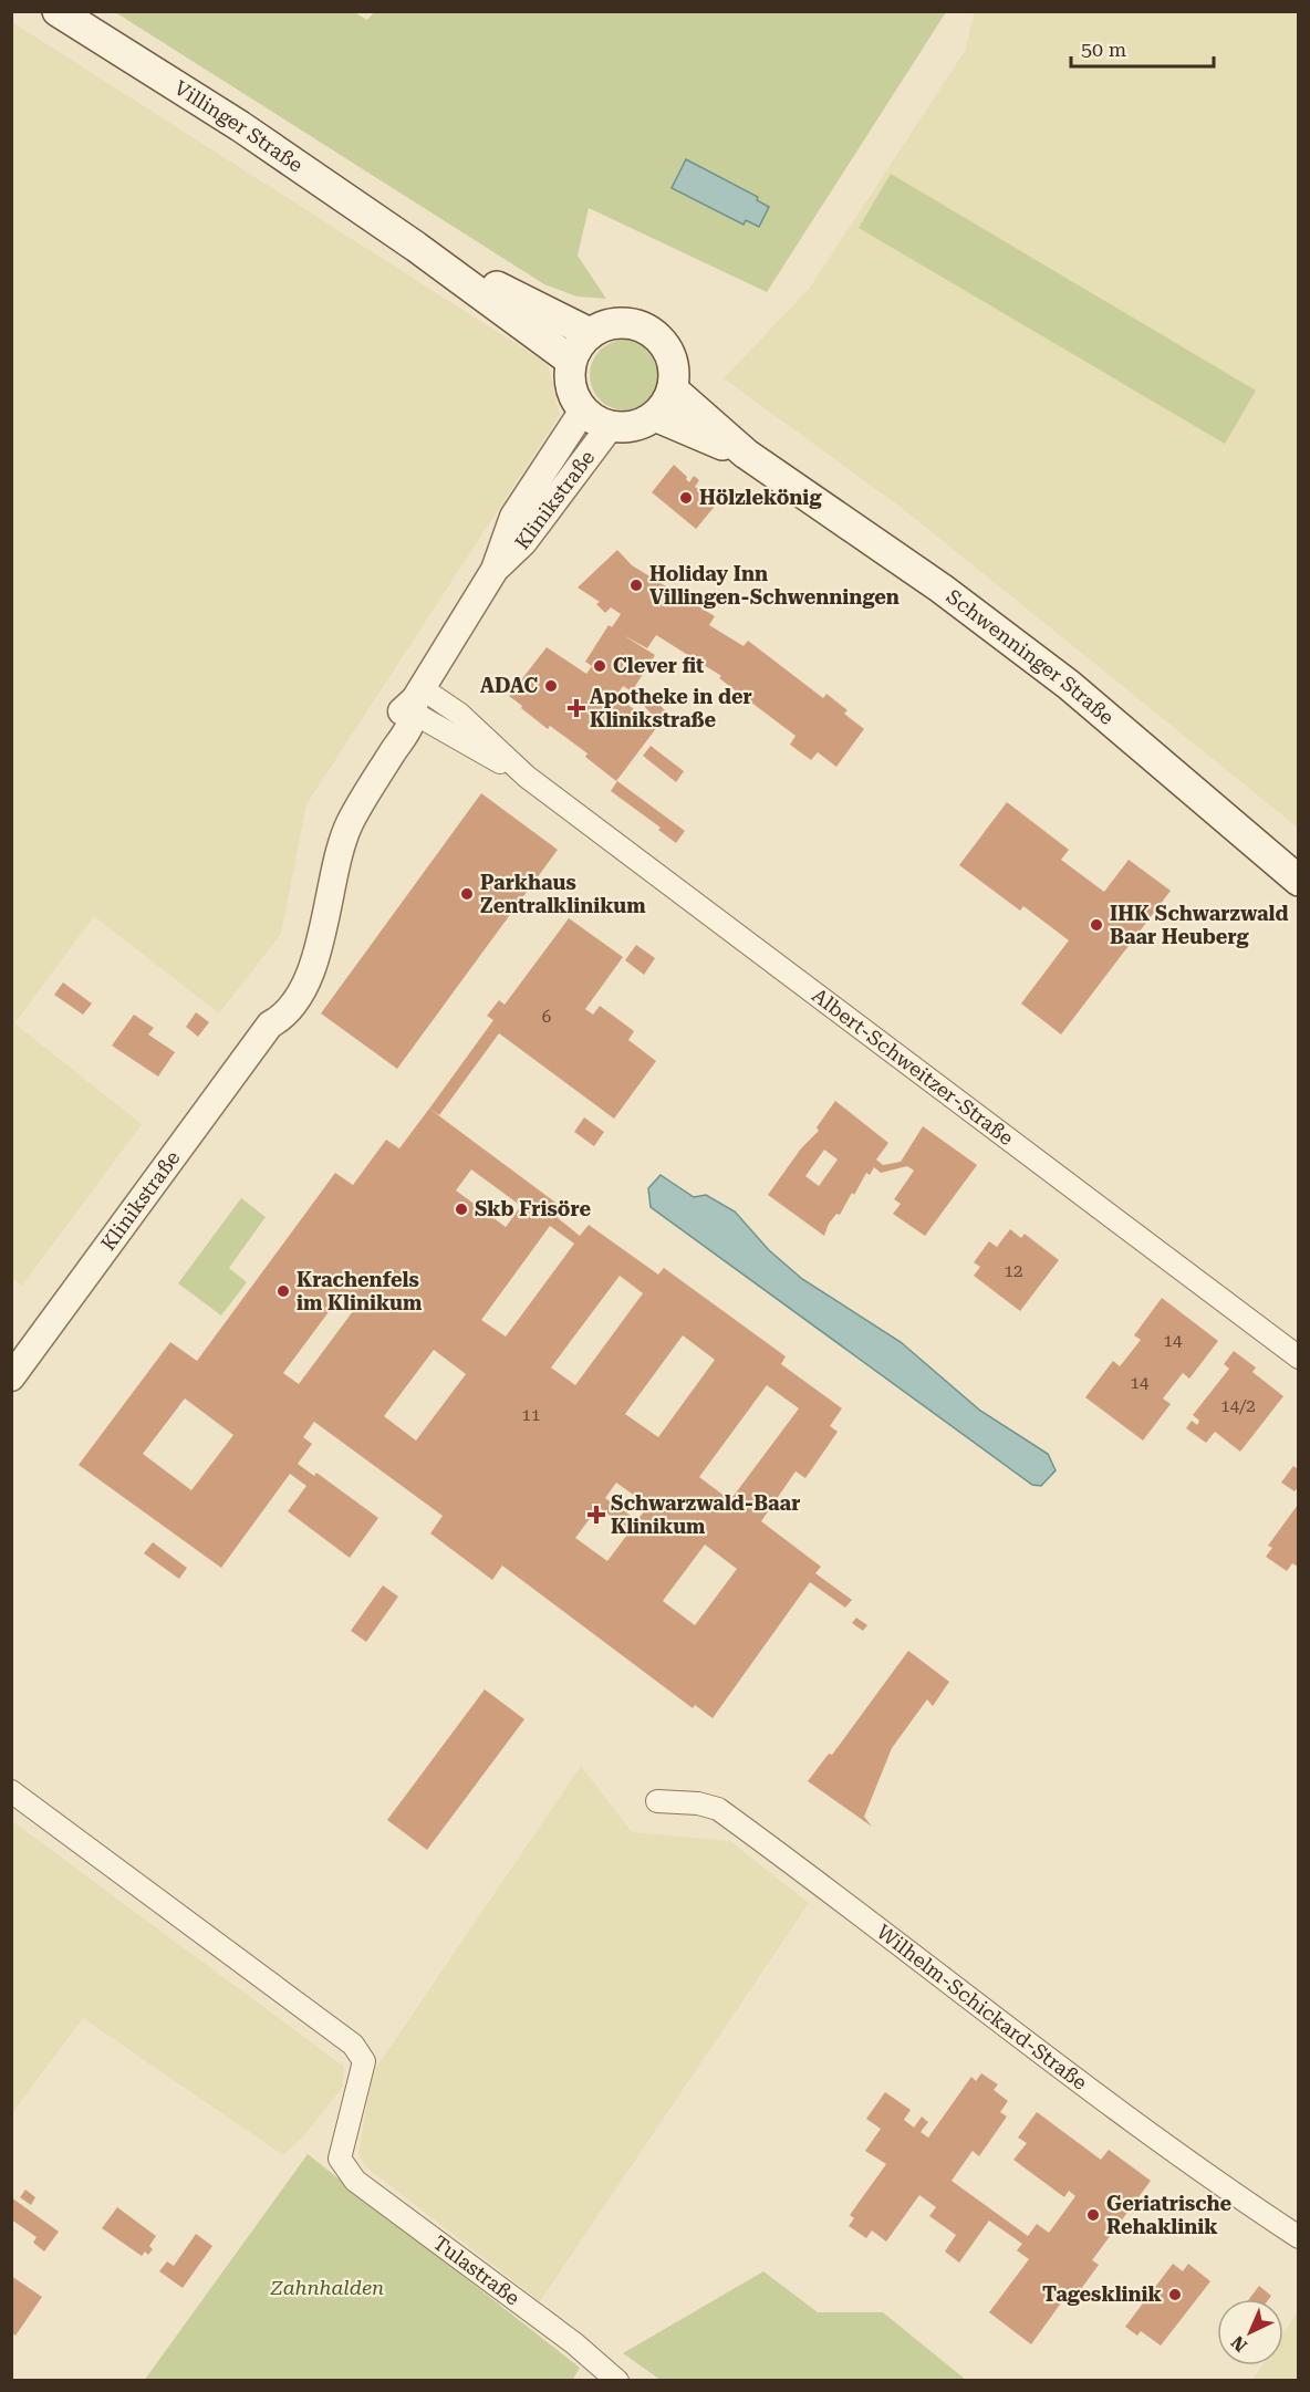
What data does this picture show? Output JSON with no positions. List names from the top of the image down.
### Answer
{
  "streets": {
    "main road": ["Villinger Straße", "Schwenninger Straße"],
    "street": [
      "Klinikstraße",
      "Albert-Schweitzer-Straße",
      "Wilhelm-Schickard-Straße",
      "Tulastraße"
    ]
  },
  "crossings": [
    ["Villinger Straße", "Klinikstraße"],
    ["Villinger Straße", "Schwenninger Straße"],
    ["Klinikstraße", "Schwenninger Straße"],
    ["Klinikstraße", "Albert-Schweitzer-Straße"]
  ],
  "parks": ["Zahnhalden"],
  "places": {
    "other": [
      "Hölzlekönig",
      "Holiday Inn Villingen-Schwenningen",
      "Clever fit",
      "ADAC",
      "Parkhaus Zentralklinikum",
      "IHK Schwarzwald Baar Heuberg",
      "Skb Frisöre",
      "Krachenfels im Klinikum",
      "Geriatrische Rehaklinik",
      "Tagesklinik"
    ],
    "health": ["Apotheke in der Klinikstraße", "Schwarzwald-Baar Klinikum"]
  },
  "house_numbers": [
    "6",
    "12",
    "14",
    "14",
    "14/2",
    "11"
  ],
  "scale_bar": "50 m",
  "north": "bottom left"
}
